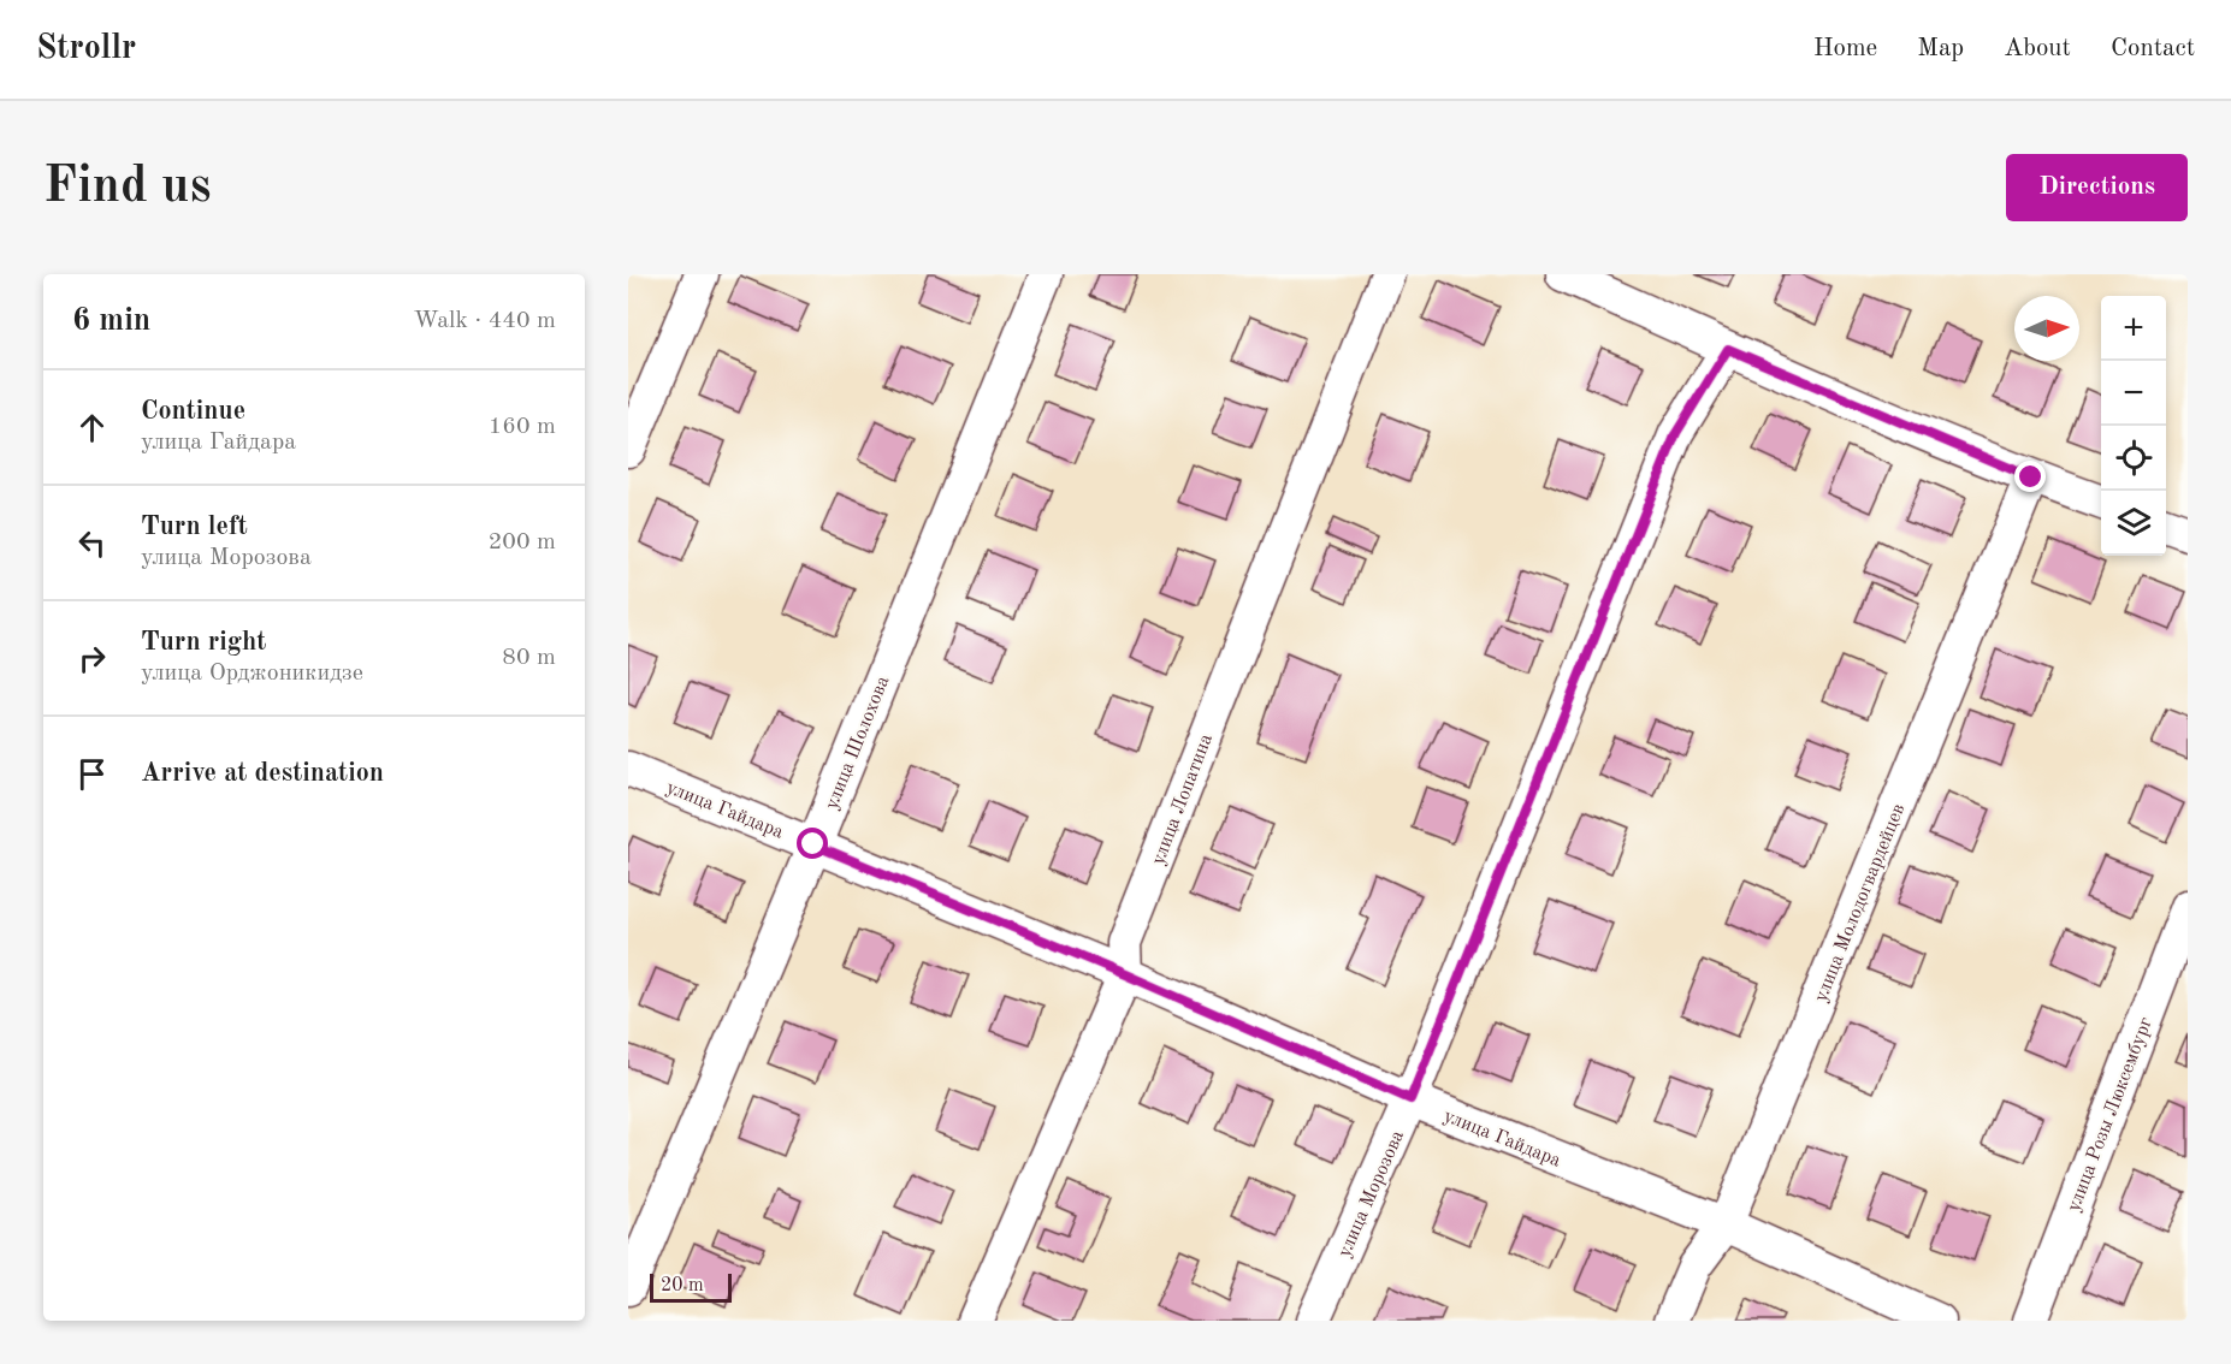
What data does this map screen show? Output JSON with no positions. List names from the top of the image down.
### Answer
{
  "streets": {
    "street": [
      "улица Шолохова",
      "улица Лопатина",
      "улица Гайдара",
      "улица Молодогвардейцев",
      "улица Розы Люксембург",
      "улица Морозова"
    ]
  },
  "crossings": [
    ["улица Шолохова", "улица Гайдара"],
    ["улица Лопатина", "улица Гайдара"],
    ["улица Гайдара", "улица Молодогвардейцев"],
    ["улица Гайдара", "улица Морозова"]
  ],
  "scale_bar": "20 m",
  "north": "right",
  "page": {
    "header": "Strollr",
    "nav": [
      "Home",
      "Map",
      "About",
      "Contact"
    ],
    "buttons": "Directions",
    "title": "Find us",
    "heading": ["6 min", "Walk · 440 m"],
    "map_buttons": ["+", "−"],
    "list": [
      ["Continue", "улица Гайдара", "160 m"],
      ["Turn left", "улица Морозова", "200 m"],
      ["Turn right", "улица Орджоникидзе", "80 m"],
      "Arrive at destination"
    ],
    "scale": "20 m"
  }
}
